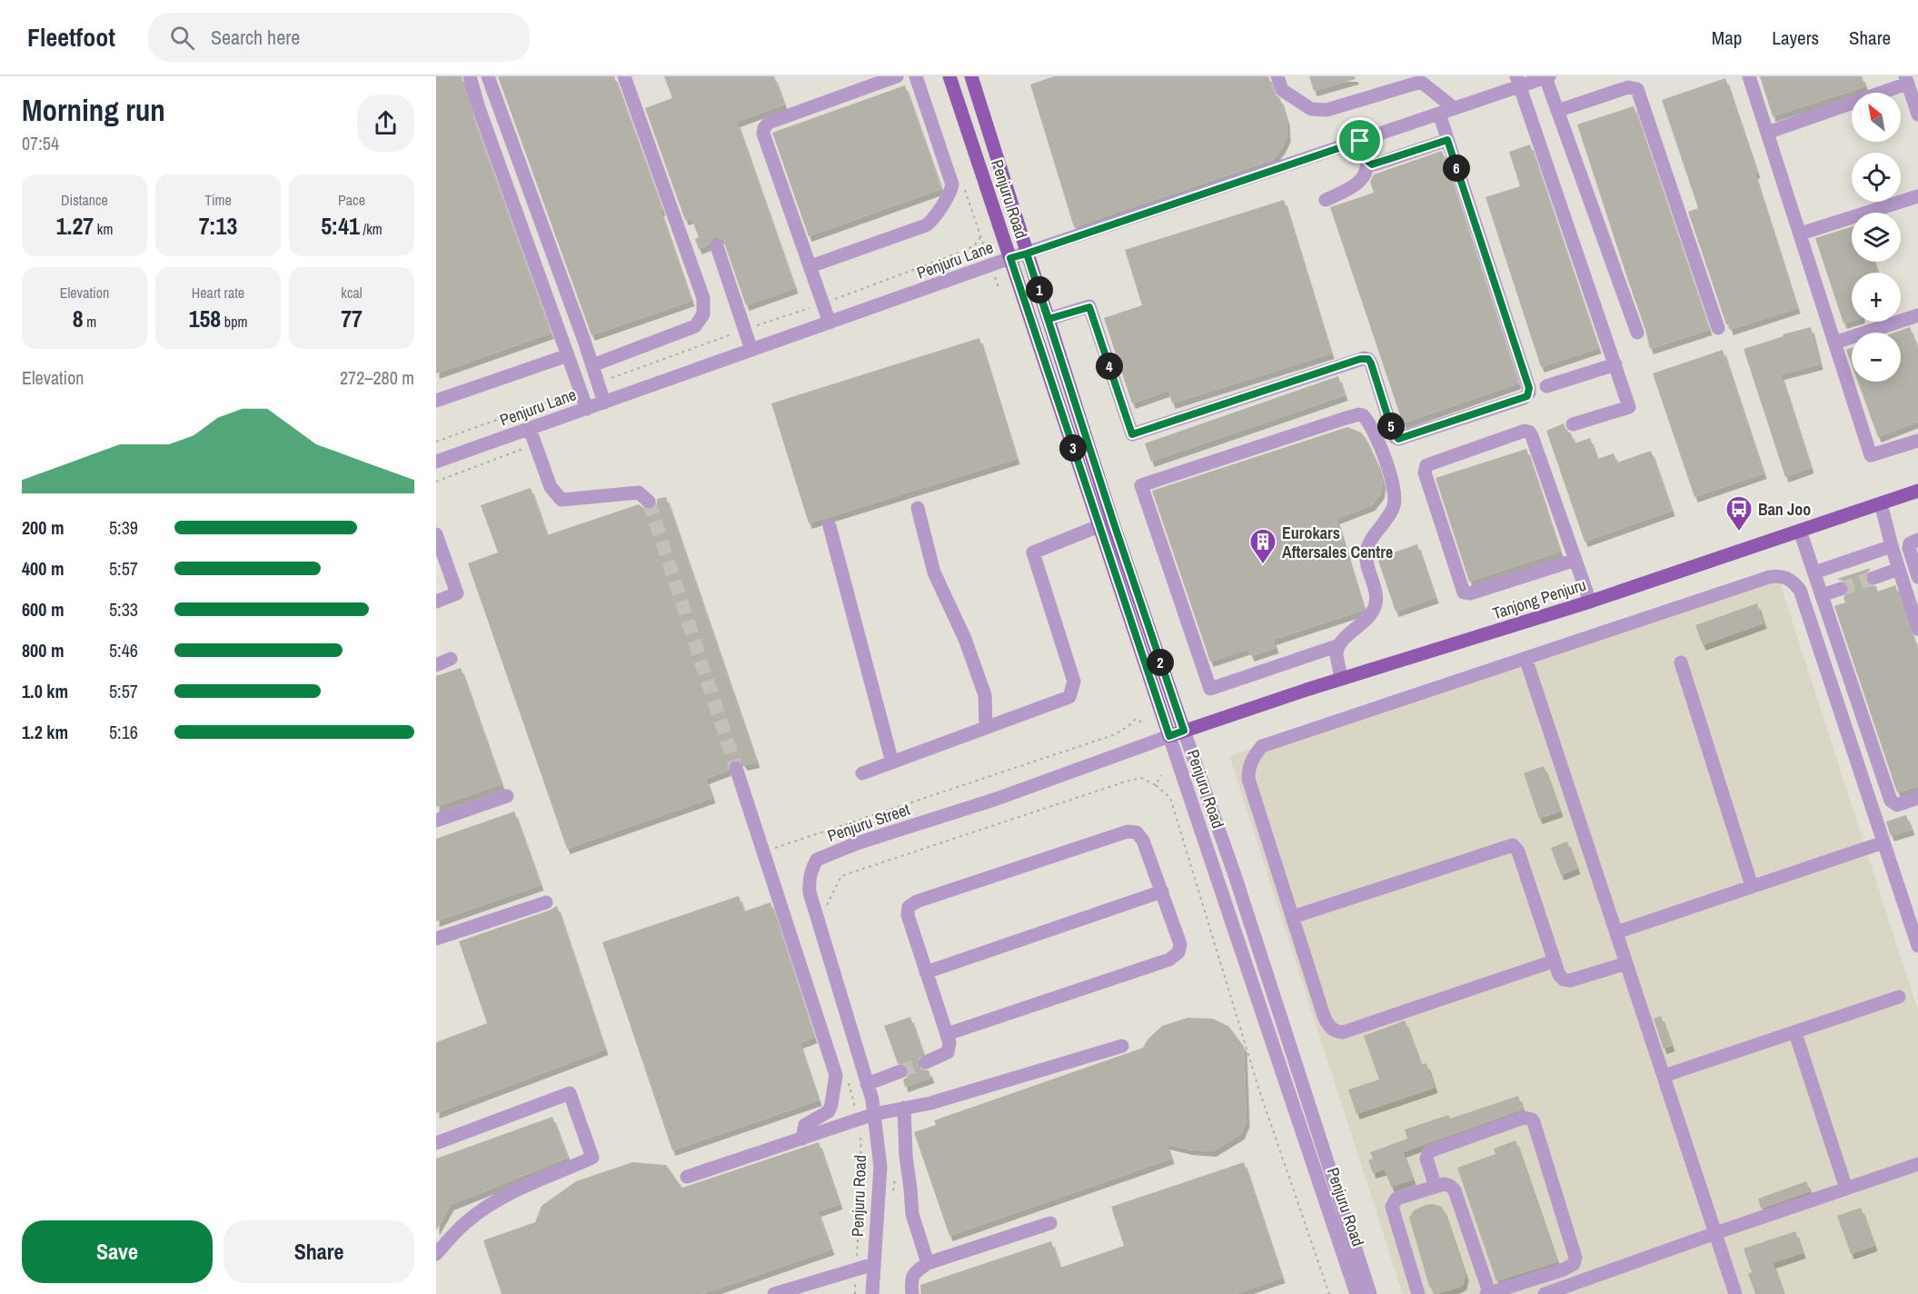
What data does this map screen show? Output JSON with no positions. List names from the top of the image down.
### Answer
{
  "streets": {
    "main road": ["Penjuru Road", "Tanjong Penjuru"],
    "street": ["Penjuru Lane", "Penjuru Street"]
  },
  "crossings": [
    ["Penjuru Road", "Penjuru Lane"],
    ["Penjuru Road", "Tanjong Penjuru"],
    ["Penjuru Road", "Penjuru Street"],
    ["Tanjong Penjuru", "Penjuru Street"]
  ],
  "places": {
    "bus stop": ["Ban Joo"],
    "building": ["Eurokars Aftersales Centre"]
  },
  "north": "top left",
  "page": {
    "header": "Fleetfoot",
    "search": "Search here",
    "nav": ["Map", "Layers", "Share"],
    "heading": ["Morning run", "07:54"],
    "map_buttons": ["+", "−"],
    "pins": [
      "6",
      "1",
      "4",
      "5",
      "3",
      "2"
    ],
    "stats": [
      ["Distance", "1.27 km"],
      ["Time", "7:13"],
      ["Pace", "5:41 /km"],
      ["Elevation", "8 m"],
      ["Heart rate", "158 bpm"],
      ["kcal", "77"]
    ],
    "chart": ["Elevation", "272–280 m"],
    "list": [
      {
        "name": "200 m",
        "note": "5:39"
      },
      {
        "name": "400 m",
        "note": "5:57"
      },
      {
        "name": "600 m",
        "note": "5:33"
      },
      {
        "name": "800 m",
        "note": "5:46"
      },
      {
        "name": "1.0 km",
        "note": "5:57"
      },
      {
        "name": "1.2 km",
        "note": "5:16"
      }
    ],
    "buttons": ["Save", "Share"]
  }
}
